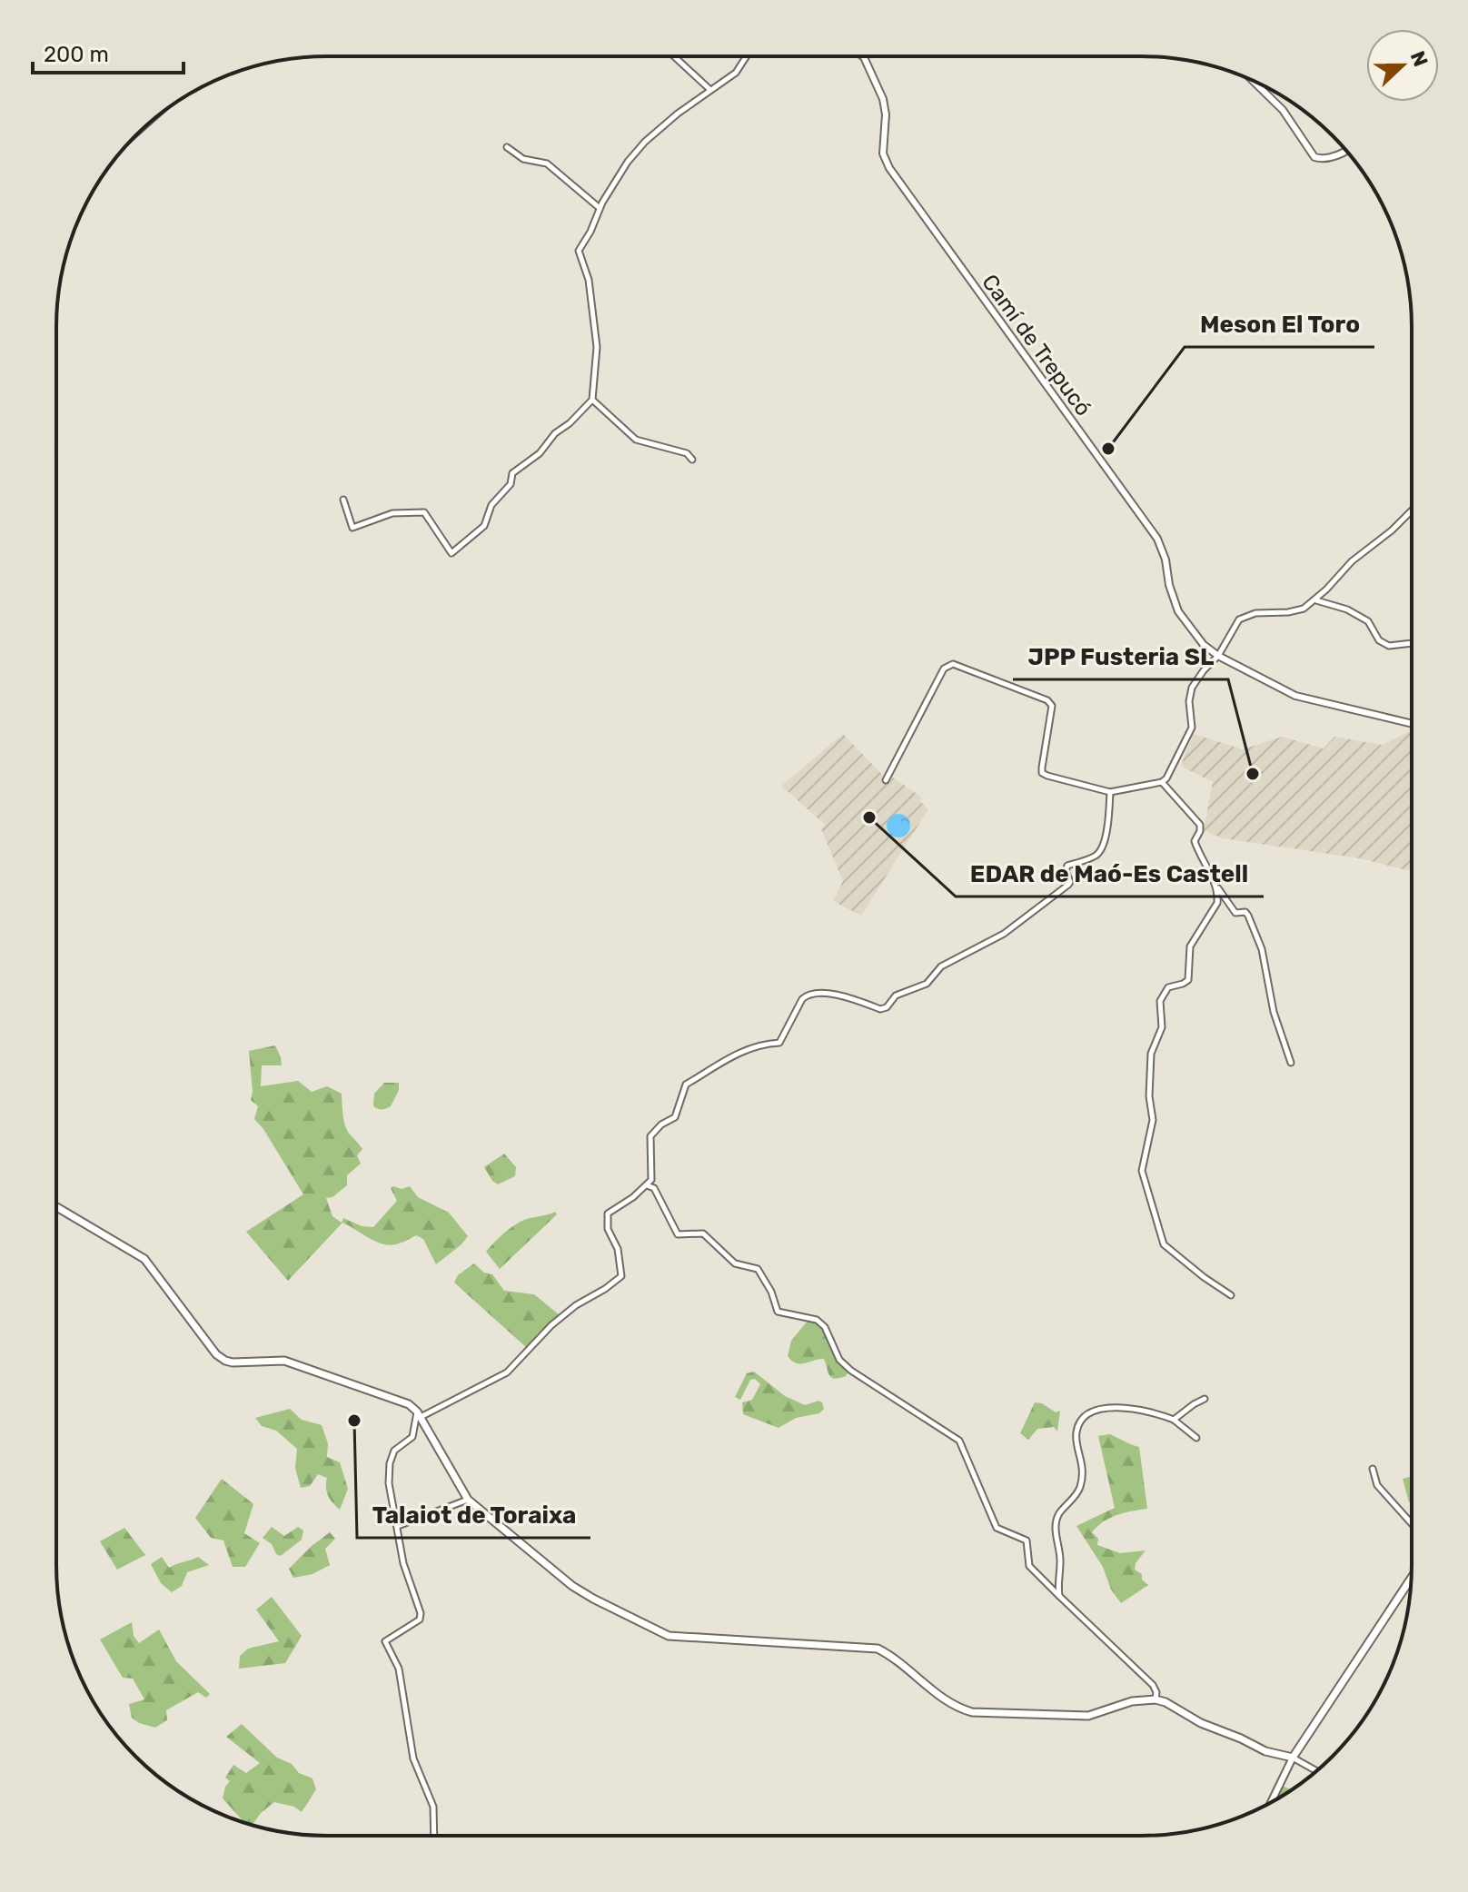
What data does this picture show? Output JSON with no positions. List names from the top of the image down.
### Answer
{
  "streets": {
    "street": ["Camí de Trepucó"]
  },
  "places": [
    "Meson El Toro",
    "JPP Fusteria SL",
    "EDAR de Maó-Es Castell",
    "Talaiot de Toraixa"
  ],
  "scale_bar": "200 m",
  "north": "right"
}
